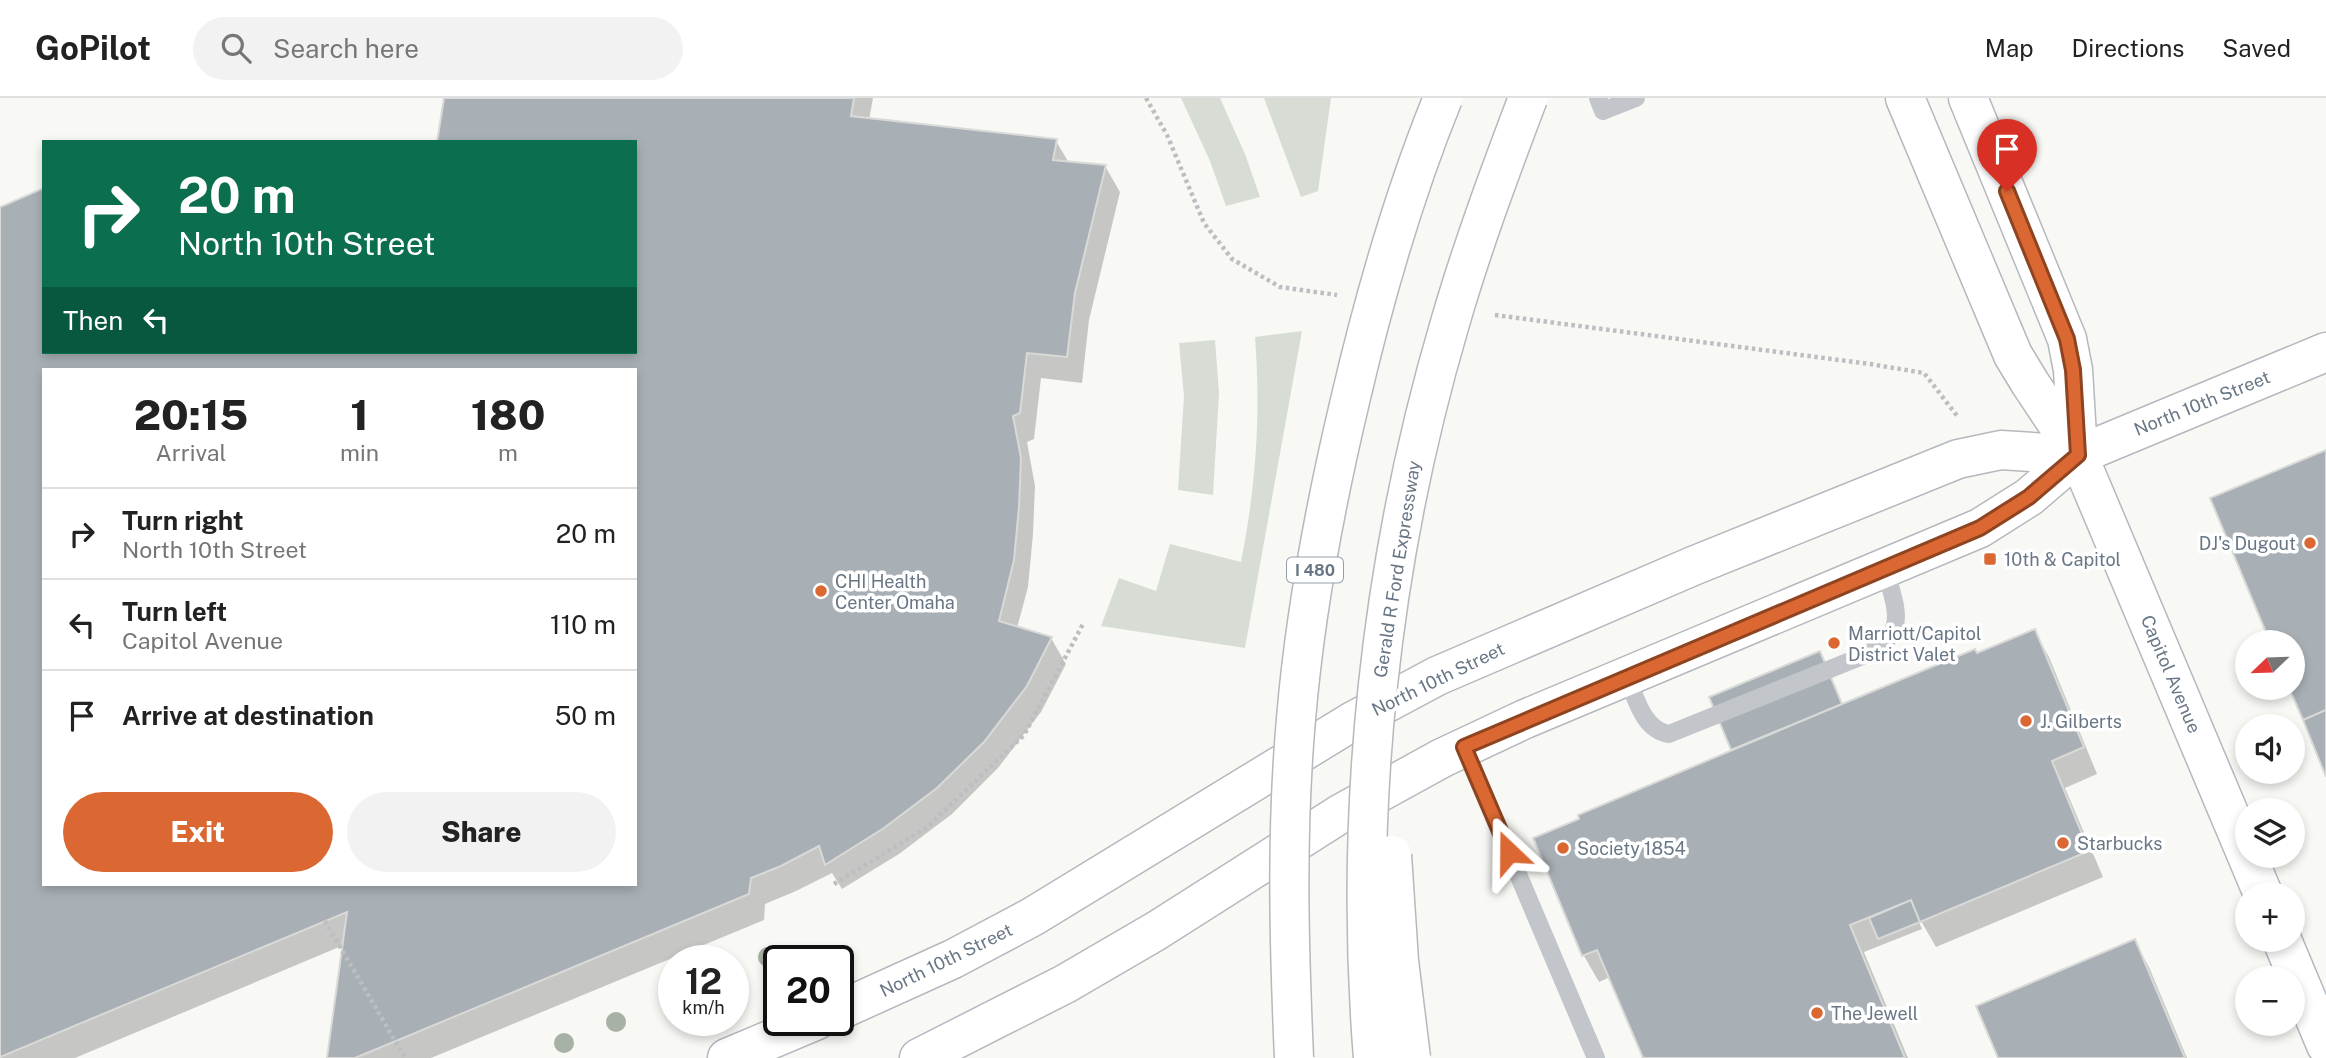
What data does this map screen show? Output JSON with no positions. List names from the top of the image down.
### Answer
{
  "streets": {
    "main road": [
      "North 10th Street",
      "Gerald R Ford Expressway",
      "I 480",
      "Capitol Avenue"
    ]
  },
  "crossings": [
    ["North 10th Street", "Capitol Avenue"]
  ],
  "places": {
    "other": [
      "DJ's Dugout",
      "CHI Health Center Omaha",
      "Marriott/Capitol District Valet",
      "J. Gilberts",
      "Starbucks",
      "Society 1854",
      "The Jewell"
    ],
    "transit": ["10th & Capitol"]
  },
  "north": "bottom left",
  "page": {
    "header": "GoPilot",
    "search": "Search here",
    "nav": ["Map", "Directions", "Saved"],
    "turn": ["20 m", "North 10th Street"],
    "then": "Then",
    "eta": [
      "20:15",
      "Arrival",
      "1",
      "min",
      "180",
      "m"
    ],
    "list": [
      {
        "name": "Turn right",
        "note": "North 10th Street",
        "value": "20 m"
      },
      {
        "name": "Turn left",
        "note": "Capitol Avenue",
        "value": "110 m"
      },
      {
        "name": "Arrive at destination",
        "value": "50 m"
      }
    ],
    "map_buttons": ["+", "−"],
    "buttons": ["Exit", "Share"],
    "speed": "12 km/h",
    "limit": "20"
  }
}
